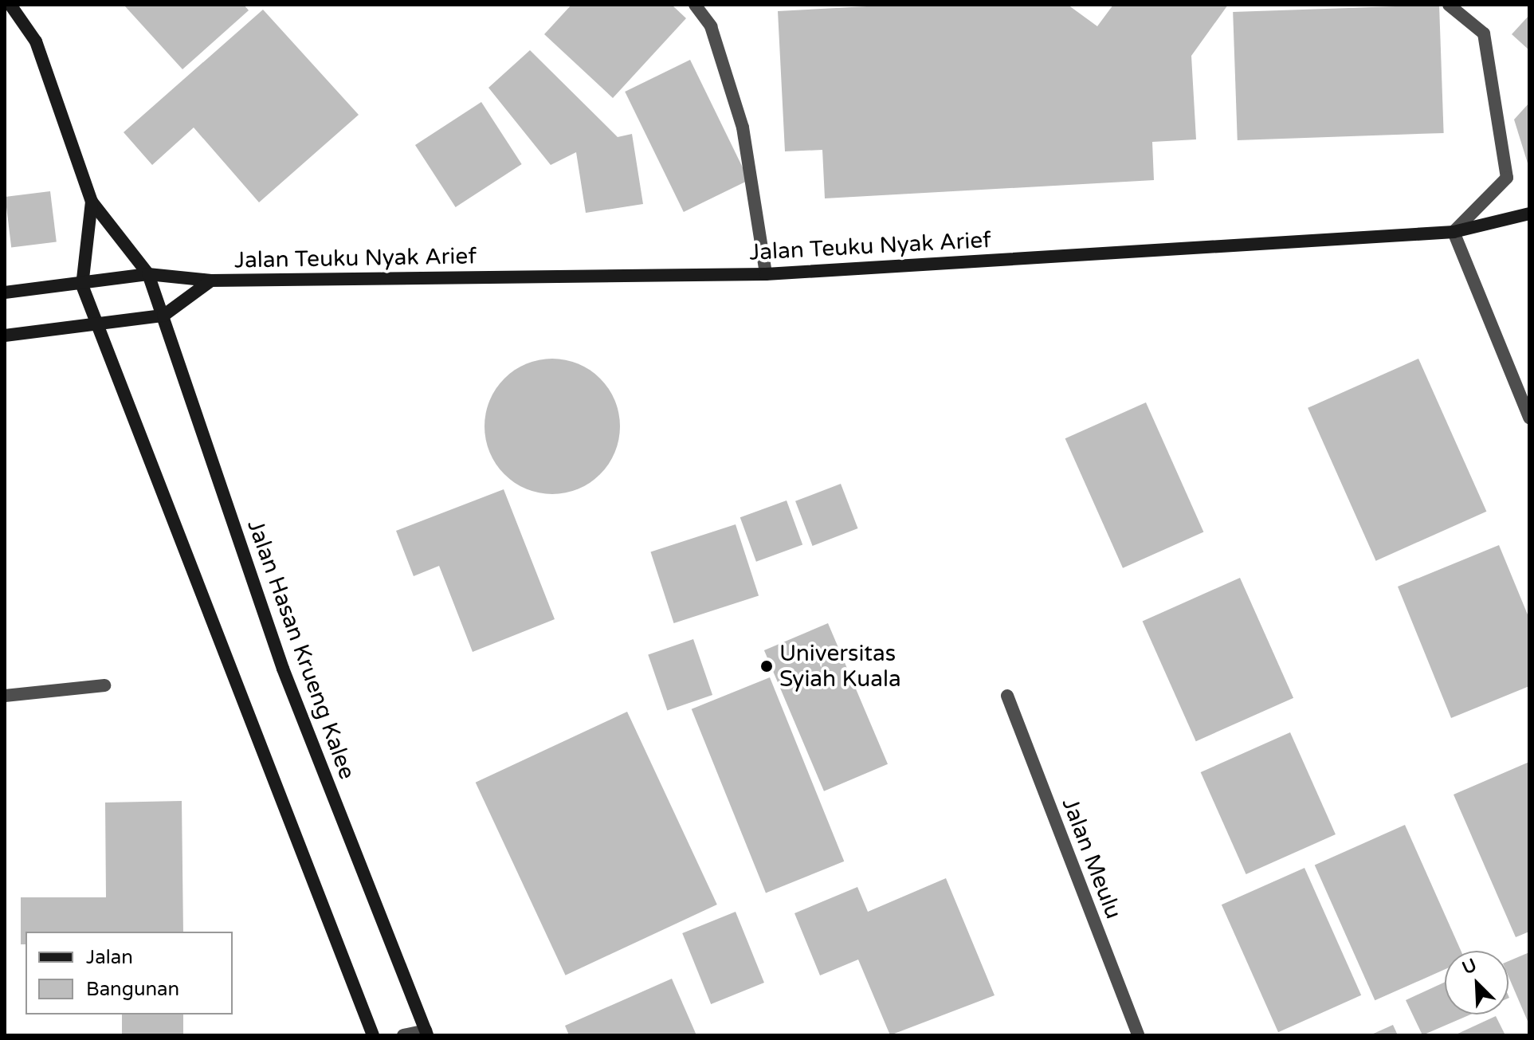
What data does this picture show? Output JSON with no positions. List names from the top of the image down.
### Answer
{
  "streets": {
    "street": ["Jalan Teuku Nyak Arief", "Jalan Hasan Krueng Kalee", "Jalan Meulu"]
  },
  "crossings": [
    ["Jalan Teuku Nyak Arief", "Jalan Hasan Krueng Kalee"]
  ],
  "places": ["Universitas Syiah Kuala"],
  "legend": ["Jalan", "Bangunan"],
  "north": "top left"
}
